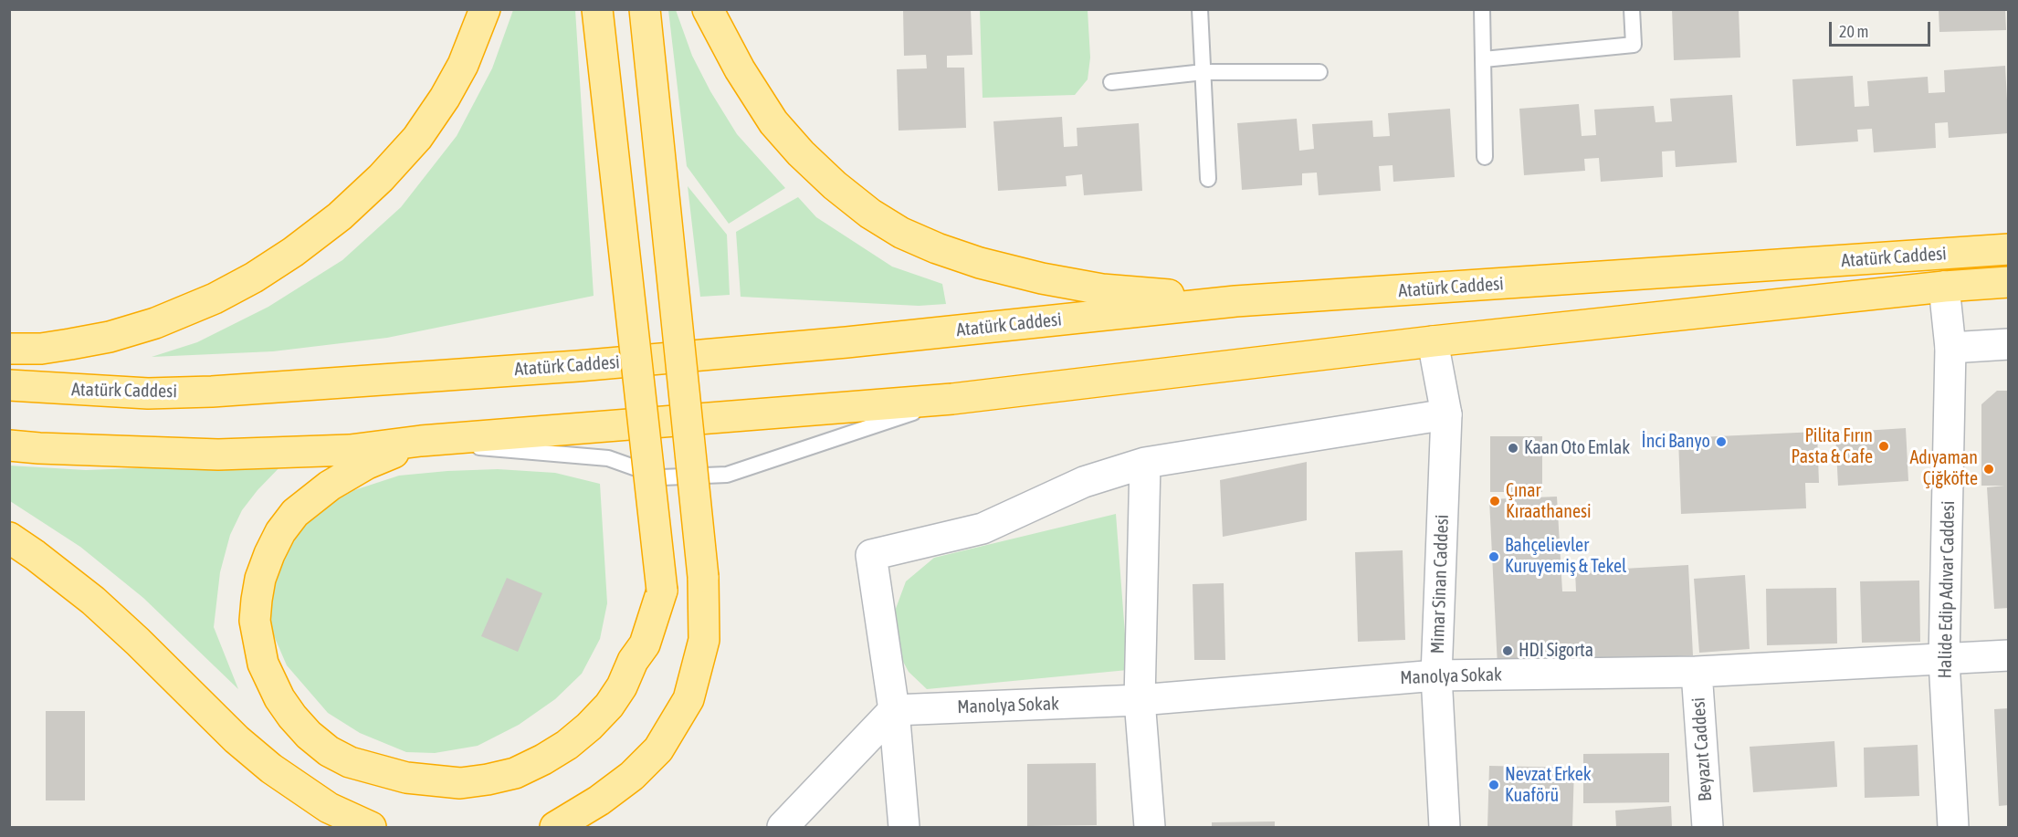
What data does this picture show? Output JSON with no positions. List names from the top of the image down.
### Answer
{
  "streets": {
    "highway": ["Atatürk Caddesi"],
    "street": [
      "Mimar Sinan Caddesi",
      "Halide Edip Adıvar Caddesi",
      "Manolya Sokak",
      "Beyazıt Caddesi"
    ]
  },
  "crossings": [
    ["Atatürk Caddesi", "Mimar Sinan Caddesi"],
    ["Atatürk Caddesi", "Halide Edip Adıvar Caddesi"],
    ["Mimar Sinan Caddesi", "Manolya Sokak"],
    ["Halide Edip Adıvar Caddesi", "Manolya Sokak"],
    ["Manolya Sokak", "Beyazıt Caddesi"]
  ],
  "places": [
    "İnci Banyo",
    "Pilita Fırın Pasta & Cafe",
    "Kaan Oto Emlak",
    "Adıyaman Çiğköfte",
    "Çınar Kıraathanesi",
    "Bahçelievler Kuruyemiş & Tekel",
    "HDI Sigorta",
    "Nevzat Erkek Kuaförü"
  ],
  "scale_bar": "20 m"
}
